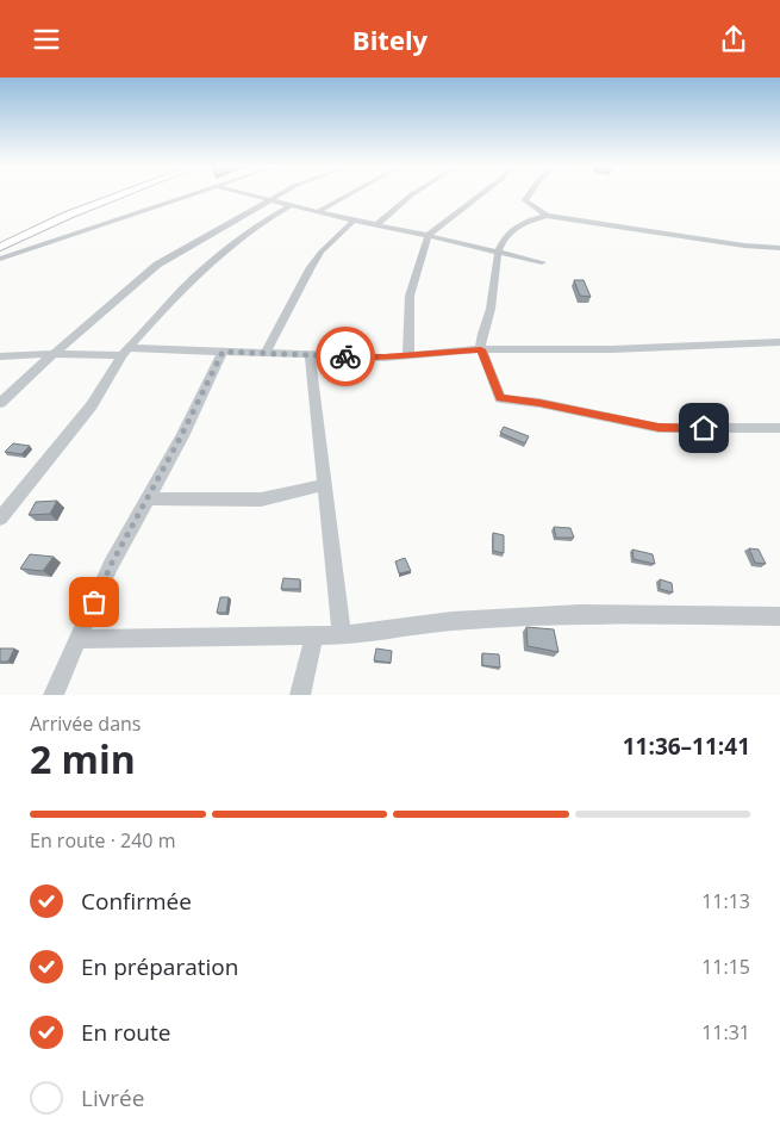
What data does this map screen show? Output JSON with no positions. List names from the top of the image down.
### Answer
{
  "page": {
    "header": "Bitely",
    "heading": ["2 min", "Arrivée dans", "11:36–11:41"],
    "bar": "En route · 240 m",
    "list": [
      ["Confirmée", "11:13"],
      ["En préparation", "11:15"],
      ["En route", "11:31"],
      "Livrée"
    ]
  }
}
